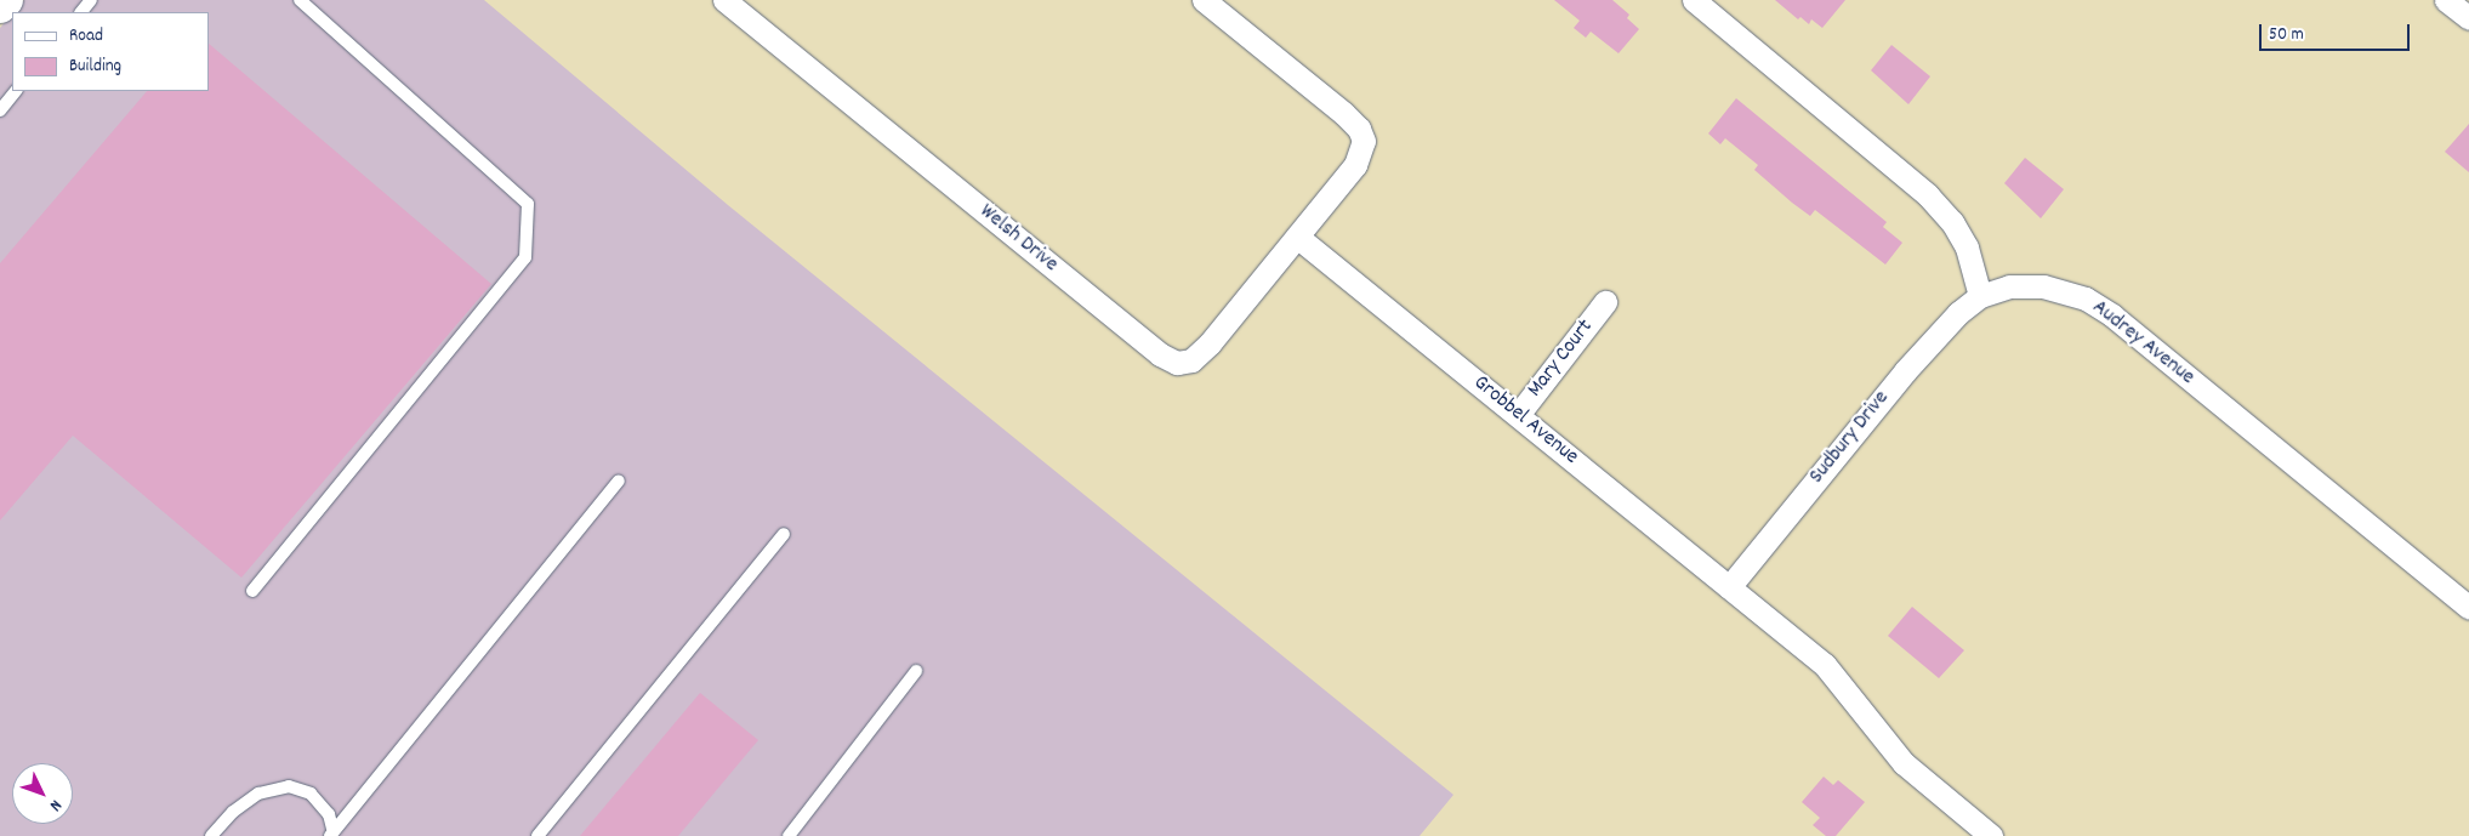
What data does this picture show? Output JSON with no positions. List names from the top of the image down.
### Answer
{
  "streets": {
    "street": [
      "Welsh Drive",
      "Audrey Avenue",
      "Mary Court",
      "Grobbel Avenue",
      "Sudbury Drive"
    ]
  },
  "crossings": [
    ["Welsh Drive", "Grobbel Avenue"],
    ["Audrey Avenue", "Sudbury Drive"],
    ["Mary Court", "Grobbel Avenue"],
    ["Grobbel Avenue", "Sudbury Drive"]
  ],
  "legend": ["Road", "Building"],
  "scale_bar": "50 m",
  "north": "bottom right"
}
